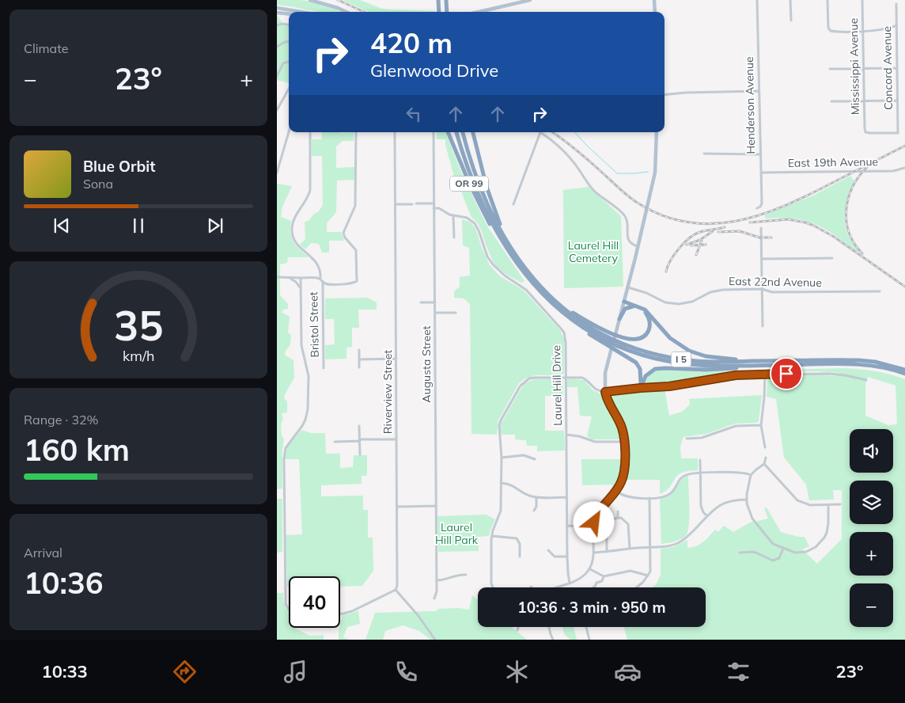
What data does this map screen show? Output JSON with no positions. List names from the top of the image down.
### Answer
{
  "streets": {
    "highway": ["OR 99", "I 5"],
    "street": [
      "Mississippi Avenue",
      "Concord Avenue",
      "Henderson Avenue",
      "East 19th Avenue",
      "East 22nd Avenue",
      "Bristol Street",
      "Augusta Street",
      "Laurel Hill Drive",
      "Riverview Street"
    ]
  },
  "crossings": [
    ["Mississippi Avenue", "Concord Avenue"],
    ["Henderson Avenue", "East 19th Avenue"],
    ["OR 99", "I 5"],
    ["Augusta Street", "Laurel Hill Drive"]
  ],
  "parks": ["Laurel Hill Cemetery", "Laurel Hill Park"],
  "page": {
    "tile": [
      "Climate",
      ["Range · 32%", "160 km"],
      ["Arrival", "10:36"]
    ],
    "turn": ["420 m", "Glenwood Drive"],
    "heat": ["−", "23°", "+"],
    "song": ["Blue Orbit", "Sona"],
    "map_buttons": ["+", "−"],
    "limit": "40",
    "trip": "10:36 · 3 min · 950 m",
    "tabs": ["10:33", "23°"],
    "gauge": ["35", "km/h"]
  }
}
